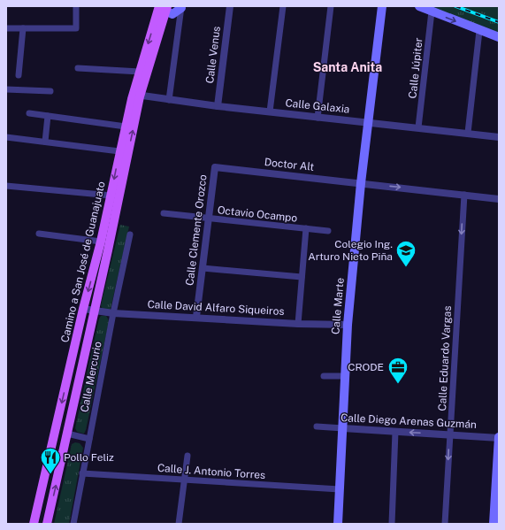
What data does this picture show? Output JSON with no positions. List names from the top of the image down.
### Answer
{
  "streets": {
    "main road": ["Camino a San José de Guanajuato", "Calle Marte"],
    "street": [
      "Calle Venus",
      "Calle Júpiter",
      "Calle Galaxia",
      "Doctor Alt",
      "Octavio Ocampo",
      "Calle Clemente Orozco",
      "Calle David Alfaro Siqueiros",
      "Calle Eduardo Vargas",
      "Calle Mercurio",
      "Calle Diego Arenas Guzmán",
      "Calle J. Antonio Torres"
    ]
  },
  "crossings": [
    ["Calle Venus", "Calle Galaxia"],
    ["Calle Júpiter", "Calle Galaxia"],
    ["Calle Galaxia", "Camino a San José de Guanajuato"],
    ["Calle Galaxia", "Calle Marte"],
    ["Doctor Alt", "Calle Clemente Orozco"],
    ["Doctor Alt", "Calle Marte"],
    ["Doctor Alt", "Calle Eduardo Vargas"],
    ["Octavio Ocampo", "Calle Clemente Orozco"],
    ["Calle Clemente Orozco", "Calle David Alfaro Siqueiros"],
    ["Camino a San José de Guanajuato", "Calle David Alfaro Siqueiros"],
    ["Calle Marte", "Calle David Alfaro Siqueiros"],
    ["Calle Marte", "Calle Diego Arenas Guzmán"],
    ["Calle Marte", "Calle J. Antonio Torres"],
    ["Calle David Alfaro Siqueiros", "Calle Mercurio"],
    ["Calle Eduardo Vargas", "Calle Diego Arenas Guzmán"],
    ["Calle Mercurio", "Calle J. Antonio Torres"]
  ],
  "one_way": ["Doctor Alt", "Calle Eduardo Vargas"],
  "districts": ["Santa Anita"],
  "places": {
    "school or university": ["Colegio Ing. Arturo Nieto Piña"],
    "office": ["CRODE"],
    "restaurant": ["Pollo Feliz"]
  }
}
